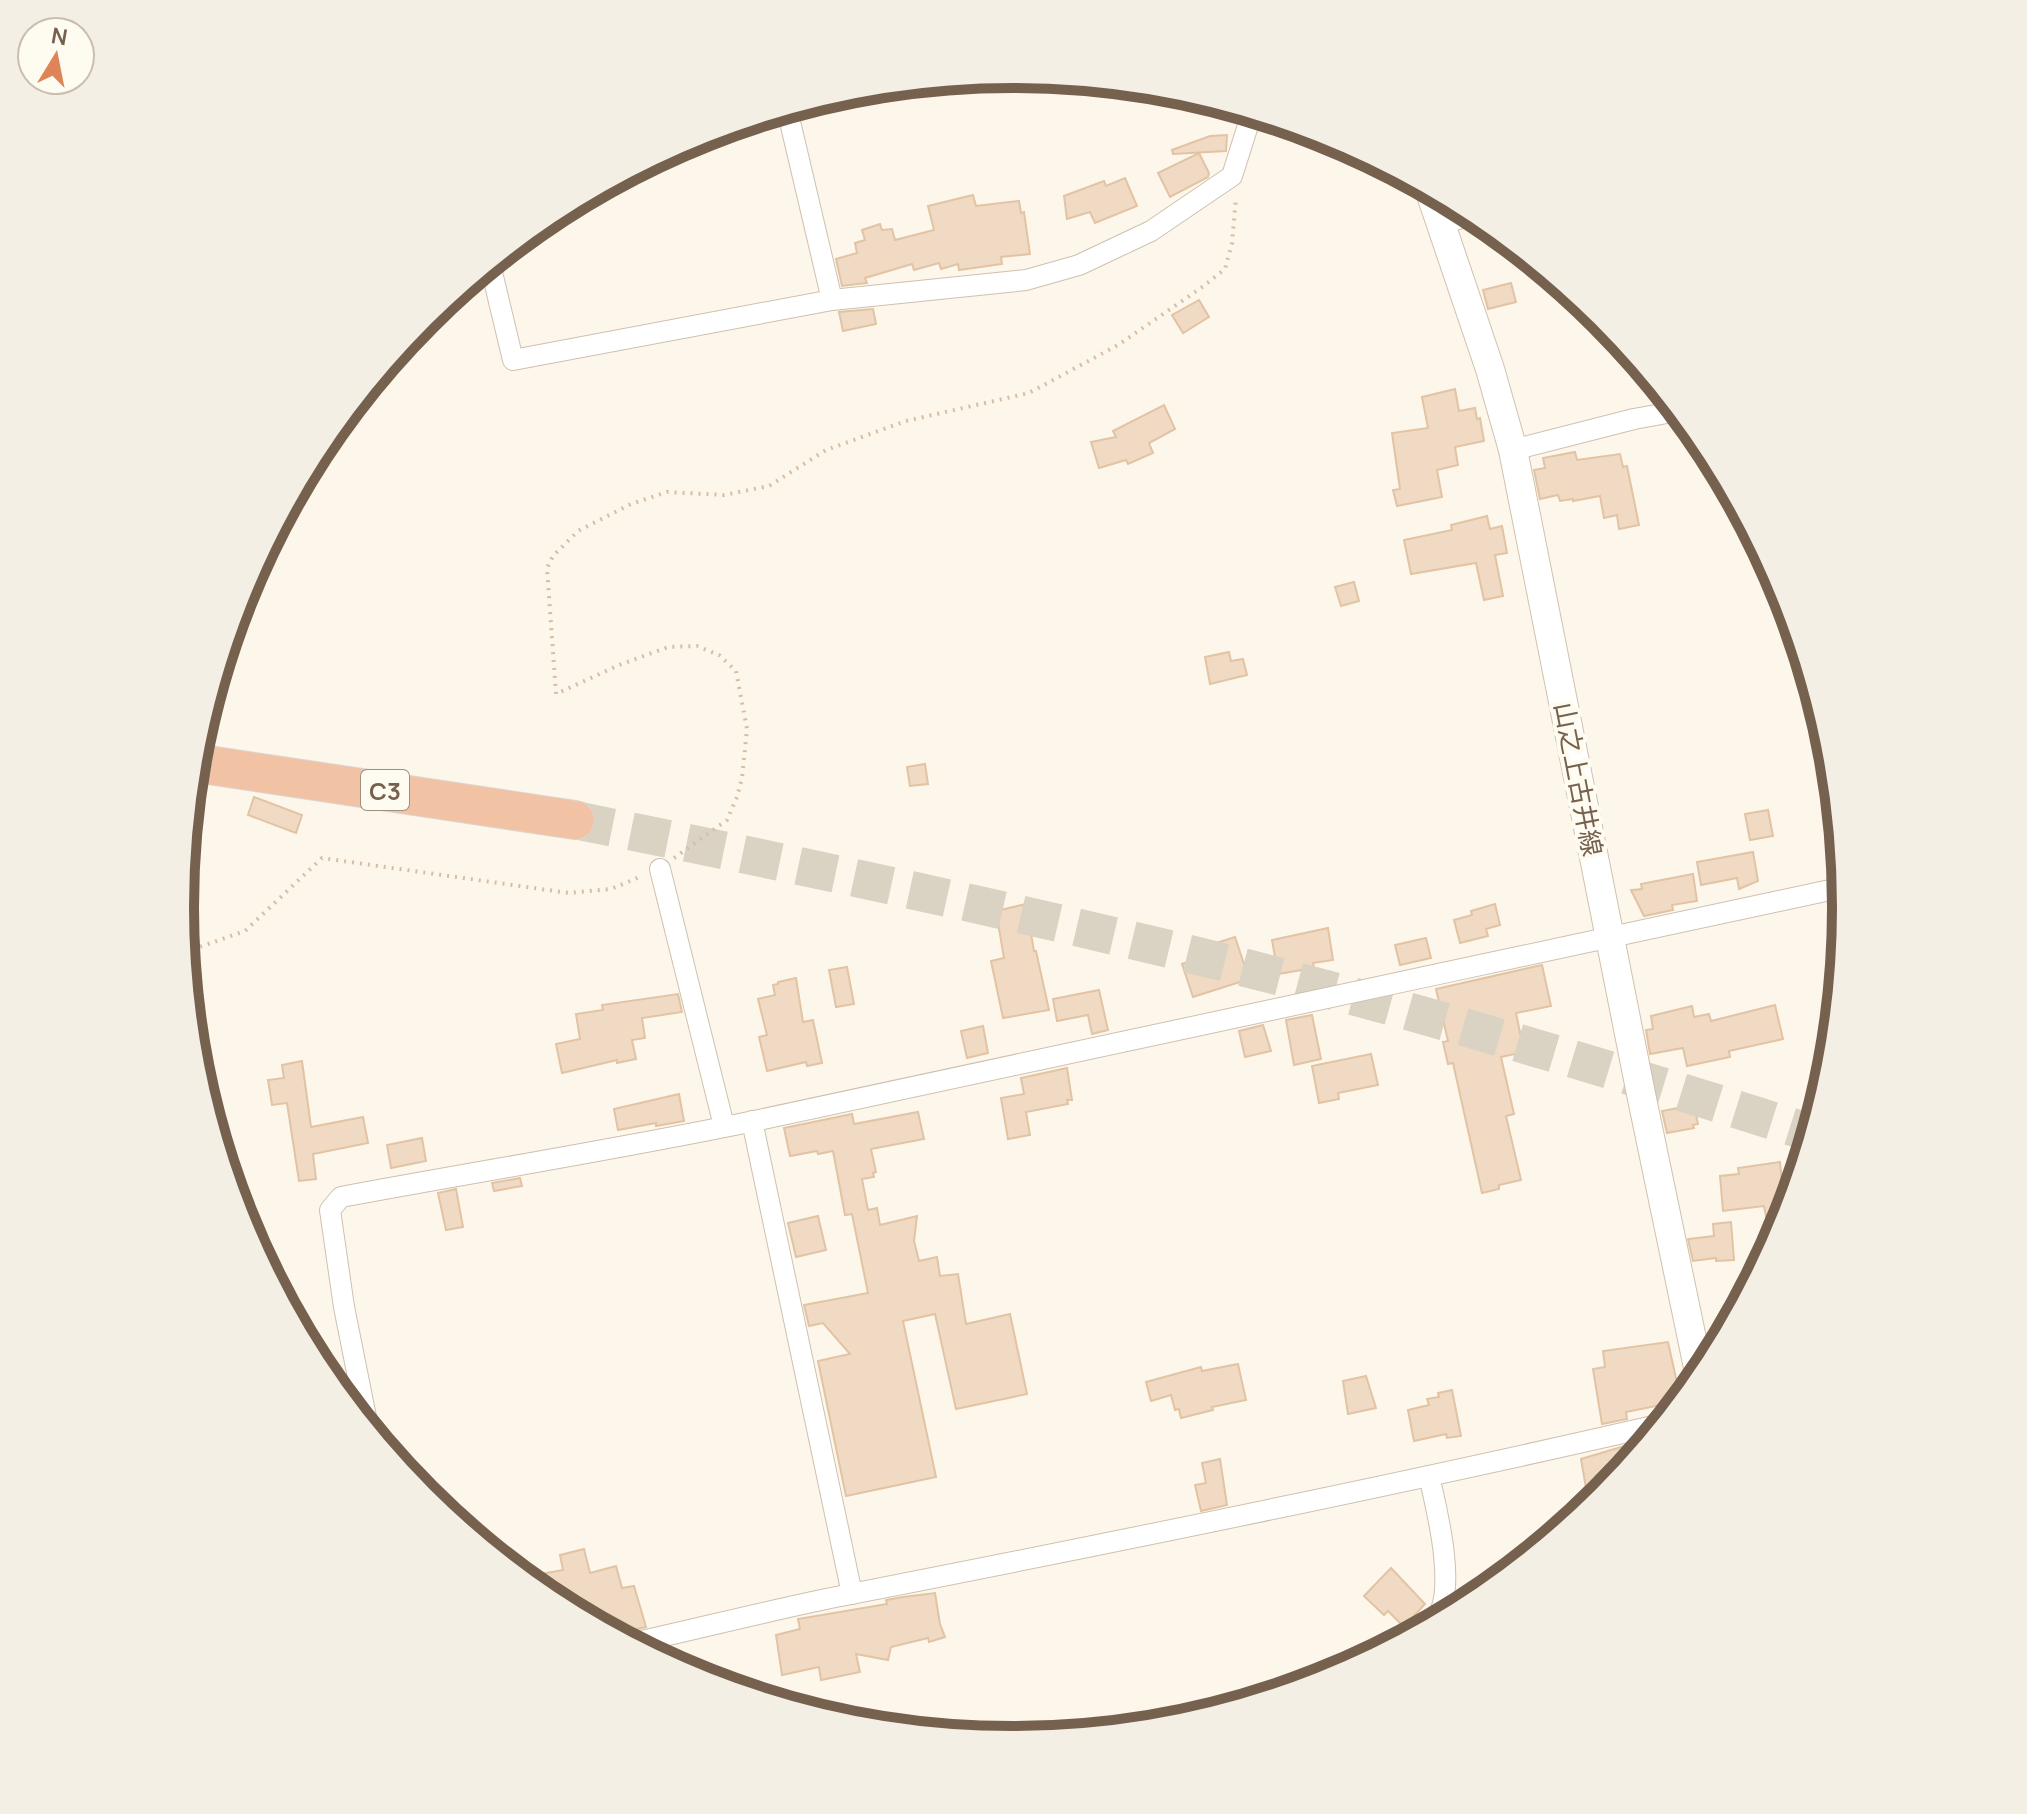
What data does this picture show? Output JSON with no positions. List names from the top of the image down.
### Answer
{
  "streets": {
    "highway": ["C3"],
    "main road": ["山之上古井線"]
  },
  "north": "top"
}
